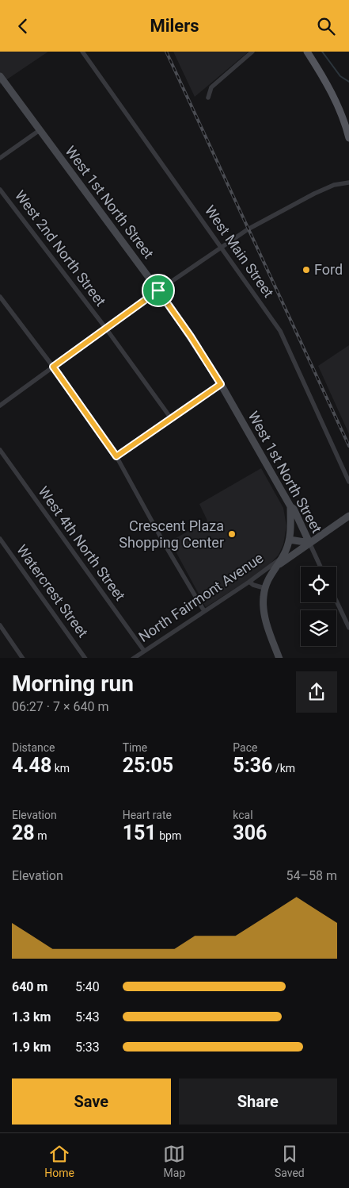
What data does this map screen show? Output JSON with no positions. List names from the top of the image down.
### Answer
{
  "streets": {
    "main road": ["West 1st North Street"],
    "street": [
      "West 2nd North Street",
      "West Main Street",
      "West 4th North Street",
      "Watercrest Street",
      "North Fairmont Avenue"
    ]
  },
  "crossings": [
    ["West 4th North Street", "North Fairmont Avenue"]
  ],
  "places": ["Ford", "Crescent Plaza Shopping Center"],
  "page": {
    "header": "Milers",
    "heading": ["Morning run", "06:27 · 7 × 640 m"],
    "stats": [
      ["Distance", "4.48 km"],
      ["Time", "25:05"],
      ["Pace", "5:36 /km"],
      ["Elevation", "28 m"],
      ["Heart rate", "151 bpm"],
      ["kcal", "306"]
    ],
    "chart": ["Elevation", "54–58 m"],
    "list": [
      {
        "name": "640 m",
        "note": "5:40"
      },
      {
        "name": "1.3 km",
        "note": "5:43"
      },
      {
        "name": "1.9 km",
        "note": "5:33"
      }
    ],
    "buttons": ["Save", "Share"],
    "tabs": ["Home", "Map", "Saved"]
  }
}
